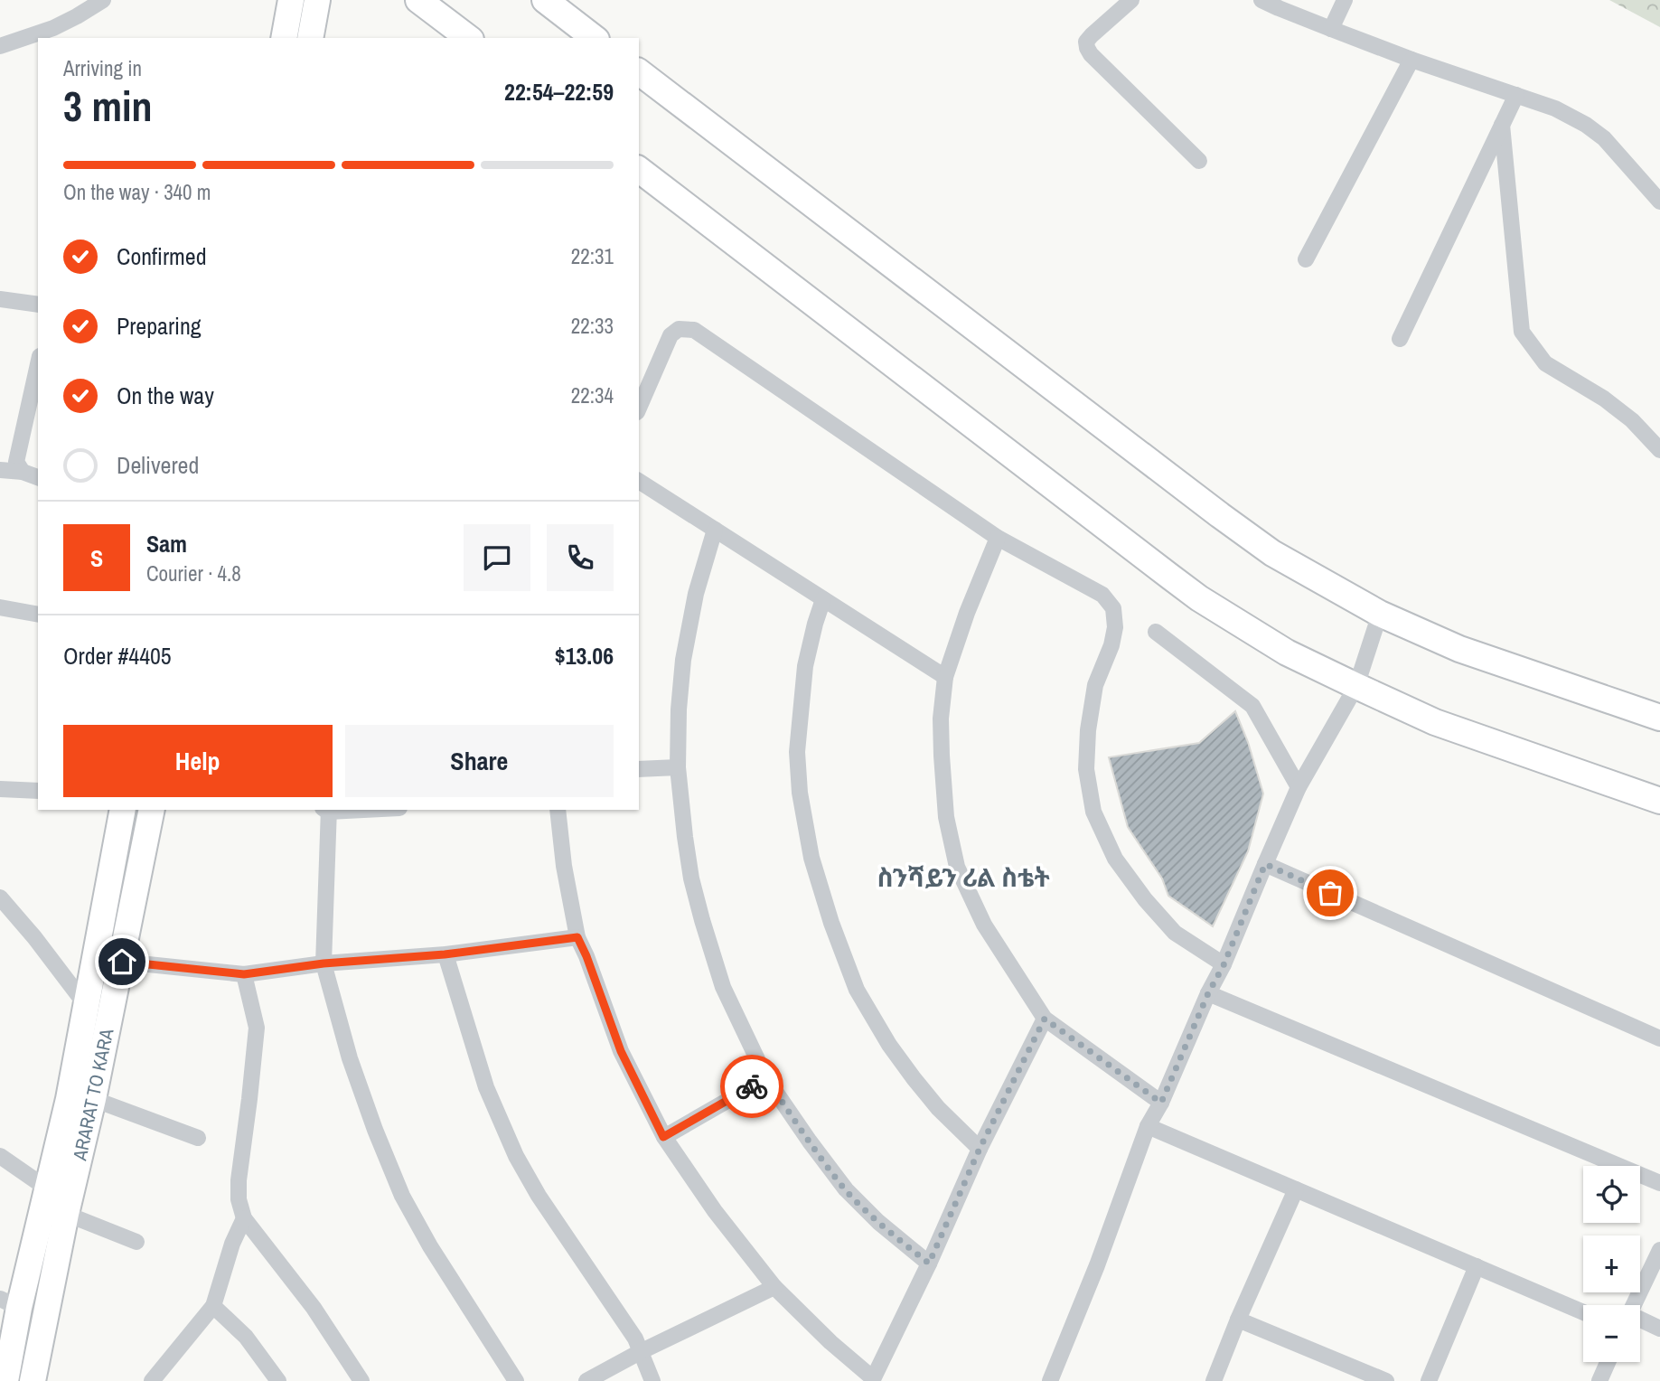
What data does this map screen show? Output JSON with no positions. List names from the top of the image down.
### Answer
{
  "streets": {
    "main road": ["ARARAT TO KARA"]
  },
  "districts": ["ስንሻይን ሪል ስቴት"],
  "page": {
    "heading": ["3 min", "Arriving in", "22:54–22:59"],
    "panel": [
      "Sam",
      "Courier · 4.8",
      "Order #4405",
      "$13.06"
    ],
    "bar": "On the way · 340 m",
    "list": [
      ["Confirmed", "22:31"],
      ["Preparing", "22:33"],
      ["On the way", "22:34"],
      "Delivered"
    ],
    "round": "S",
    "buttons": ["Help", "Share"],
    "map_buttons": ["+", "−"]
  }
}
